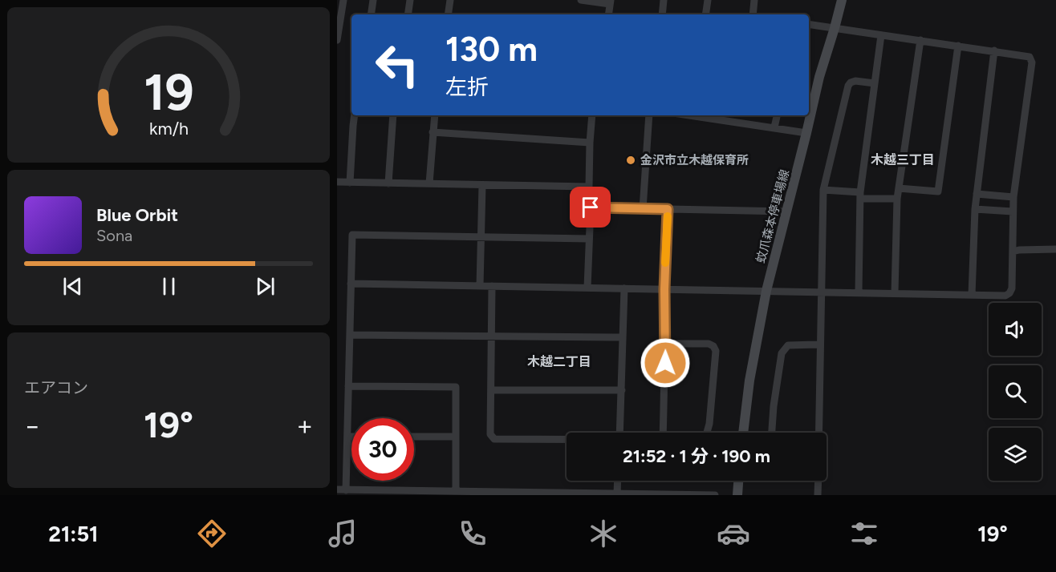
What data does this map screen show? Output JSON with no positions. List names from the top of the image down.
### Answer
{
  "streets": {
    "main road": ["蚊爪森本停車場線"]
  },
  "districts": ["木越三丁目", "木越二丁目"],
  "places": ["金沢市立木越保育所"],
  "page": {
    "turn": ["130 m", "左折"],
    "song": ["Blue Orbit", "Sona"],
    "tile": "エアコン",
    "heat": ["−", "19°", "+"],
    "limit": "30",
    "trip": "21:52 · 1 分 · 190 m",
    "tabs": ["21:51", "19°"],
    "gauge": ["19", "km/h"]
  }
}
